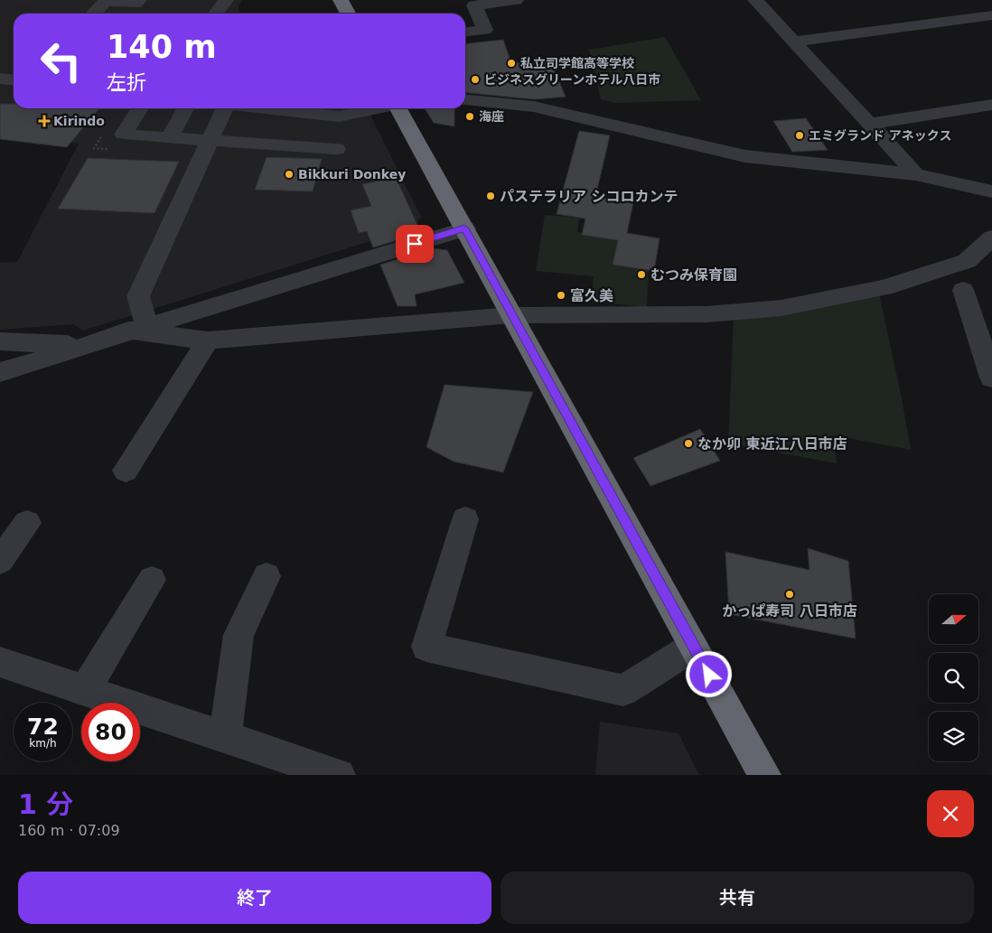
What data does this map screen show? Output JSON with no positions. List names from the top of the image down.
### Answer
{
  "places": {
    "other": [
      "私立司学館高等学校",
      "ビジネスグリーンホテル八日市",
      "海座",
      "エミグランド アネックス",
      "Bikkuri Donkey",
      "パステラリア シコロカンテ",
      "むつみ保育園",
      "富久美",
      "なか卯 東近江八日市店",
      "かっぱ寿司 八日市店"
    ],
    "health": ["Kirindo"]
  },
  "north": "right",
  "page": {
    "turn": ["140 m", "左折"],
    "speed": "72 km/h",
    "limit": "80",
    "heading": ["1 分", "160 m · 07:09"],
    "buttons": ["終了", "共有"]
  }
}
